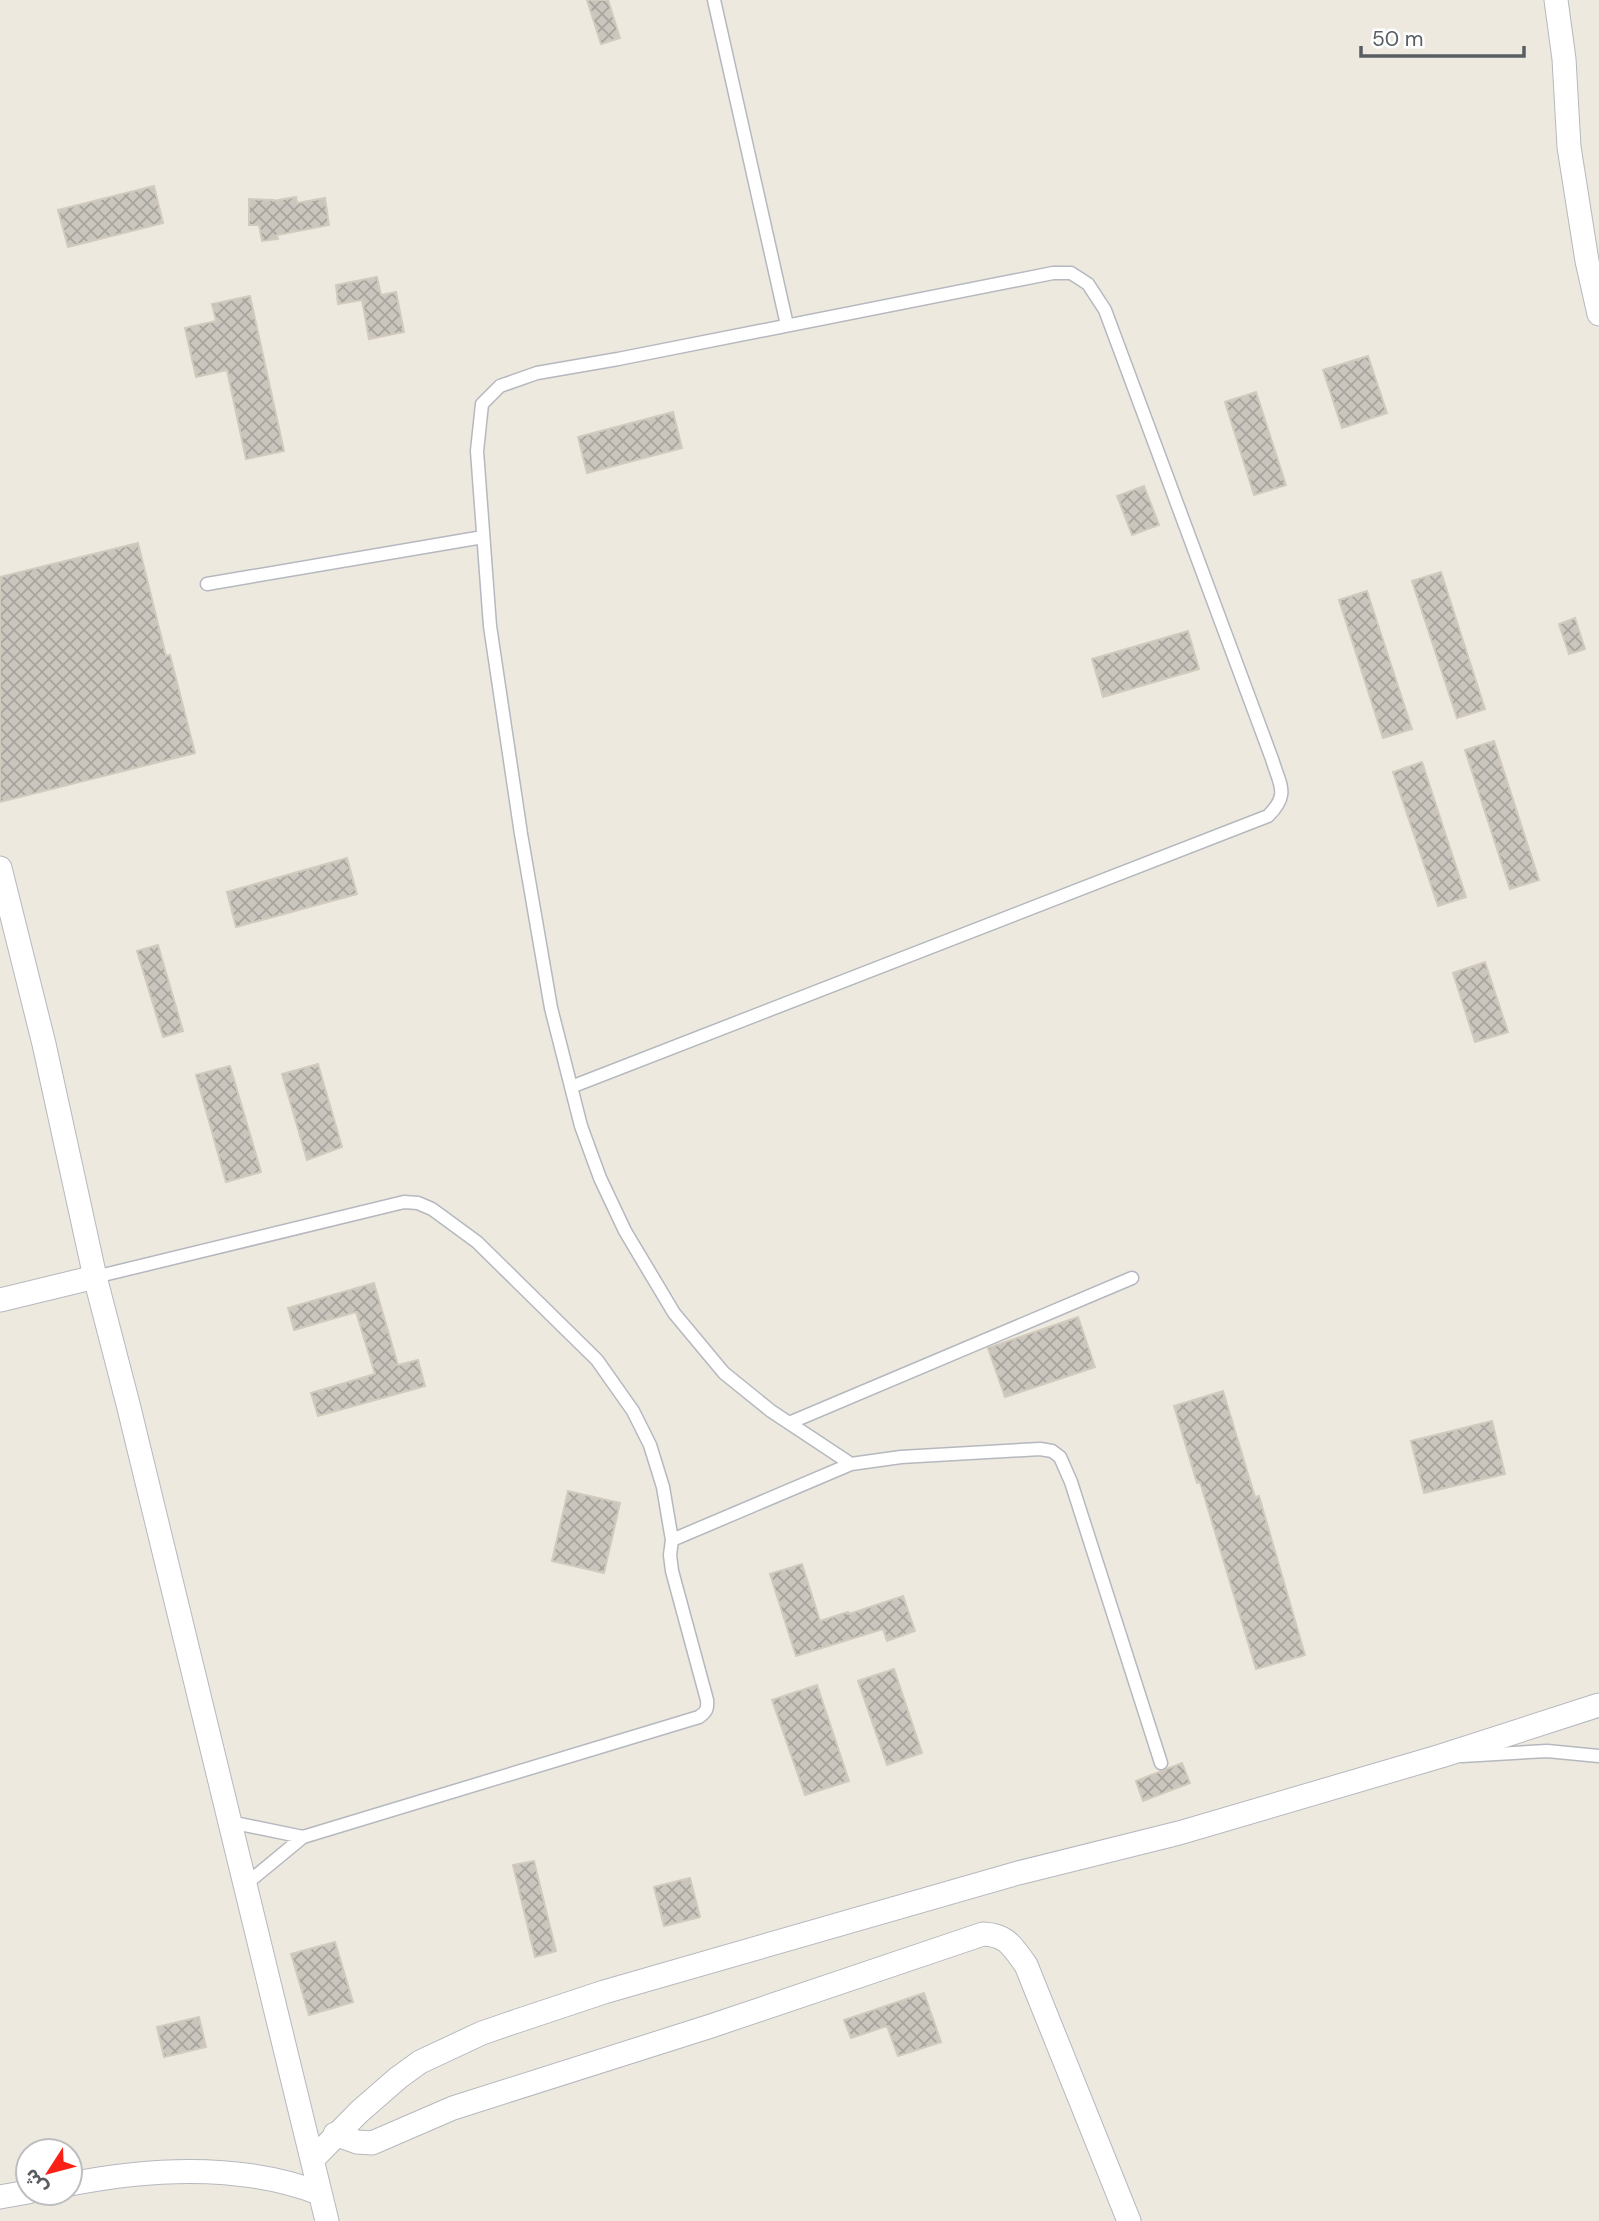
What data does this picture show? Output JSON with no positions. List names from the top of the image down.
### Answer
{
  "scale_bar": "50 m",
  "north": "bottom left"
}
